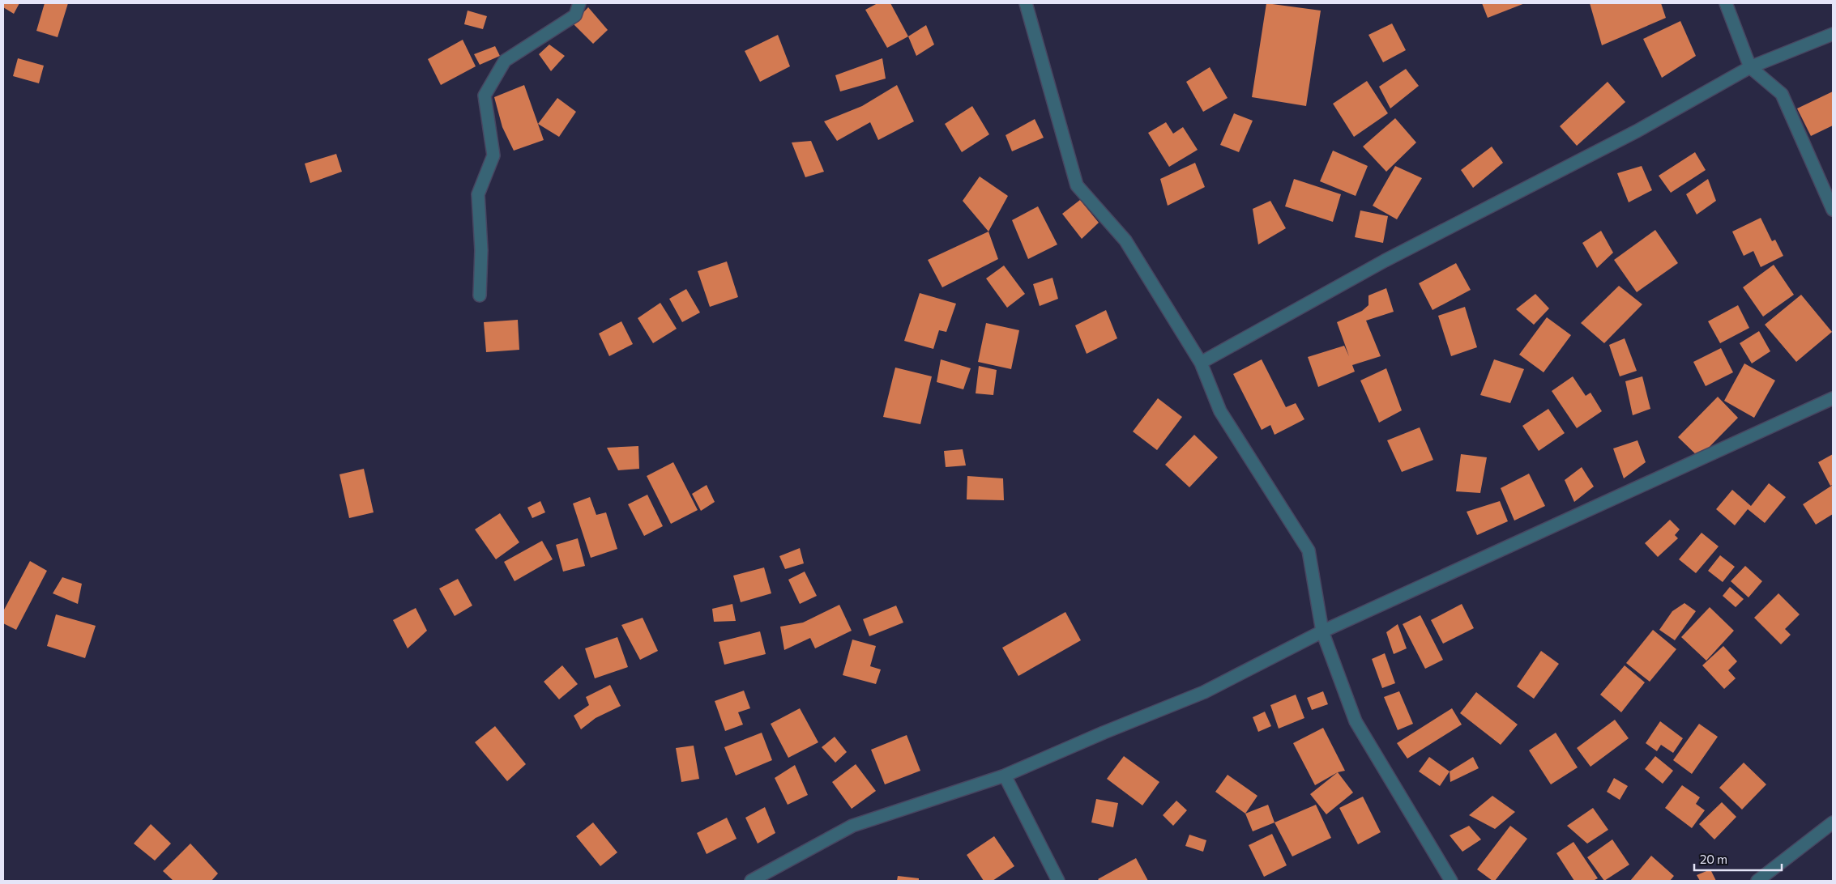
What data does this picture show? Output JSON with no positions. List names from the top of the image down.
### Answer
{
  "scale_bar": "20 m"
}
